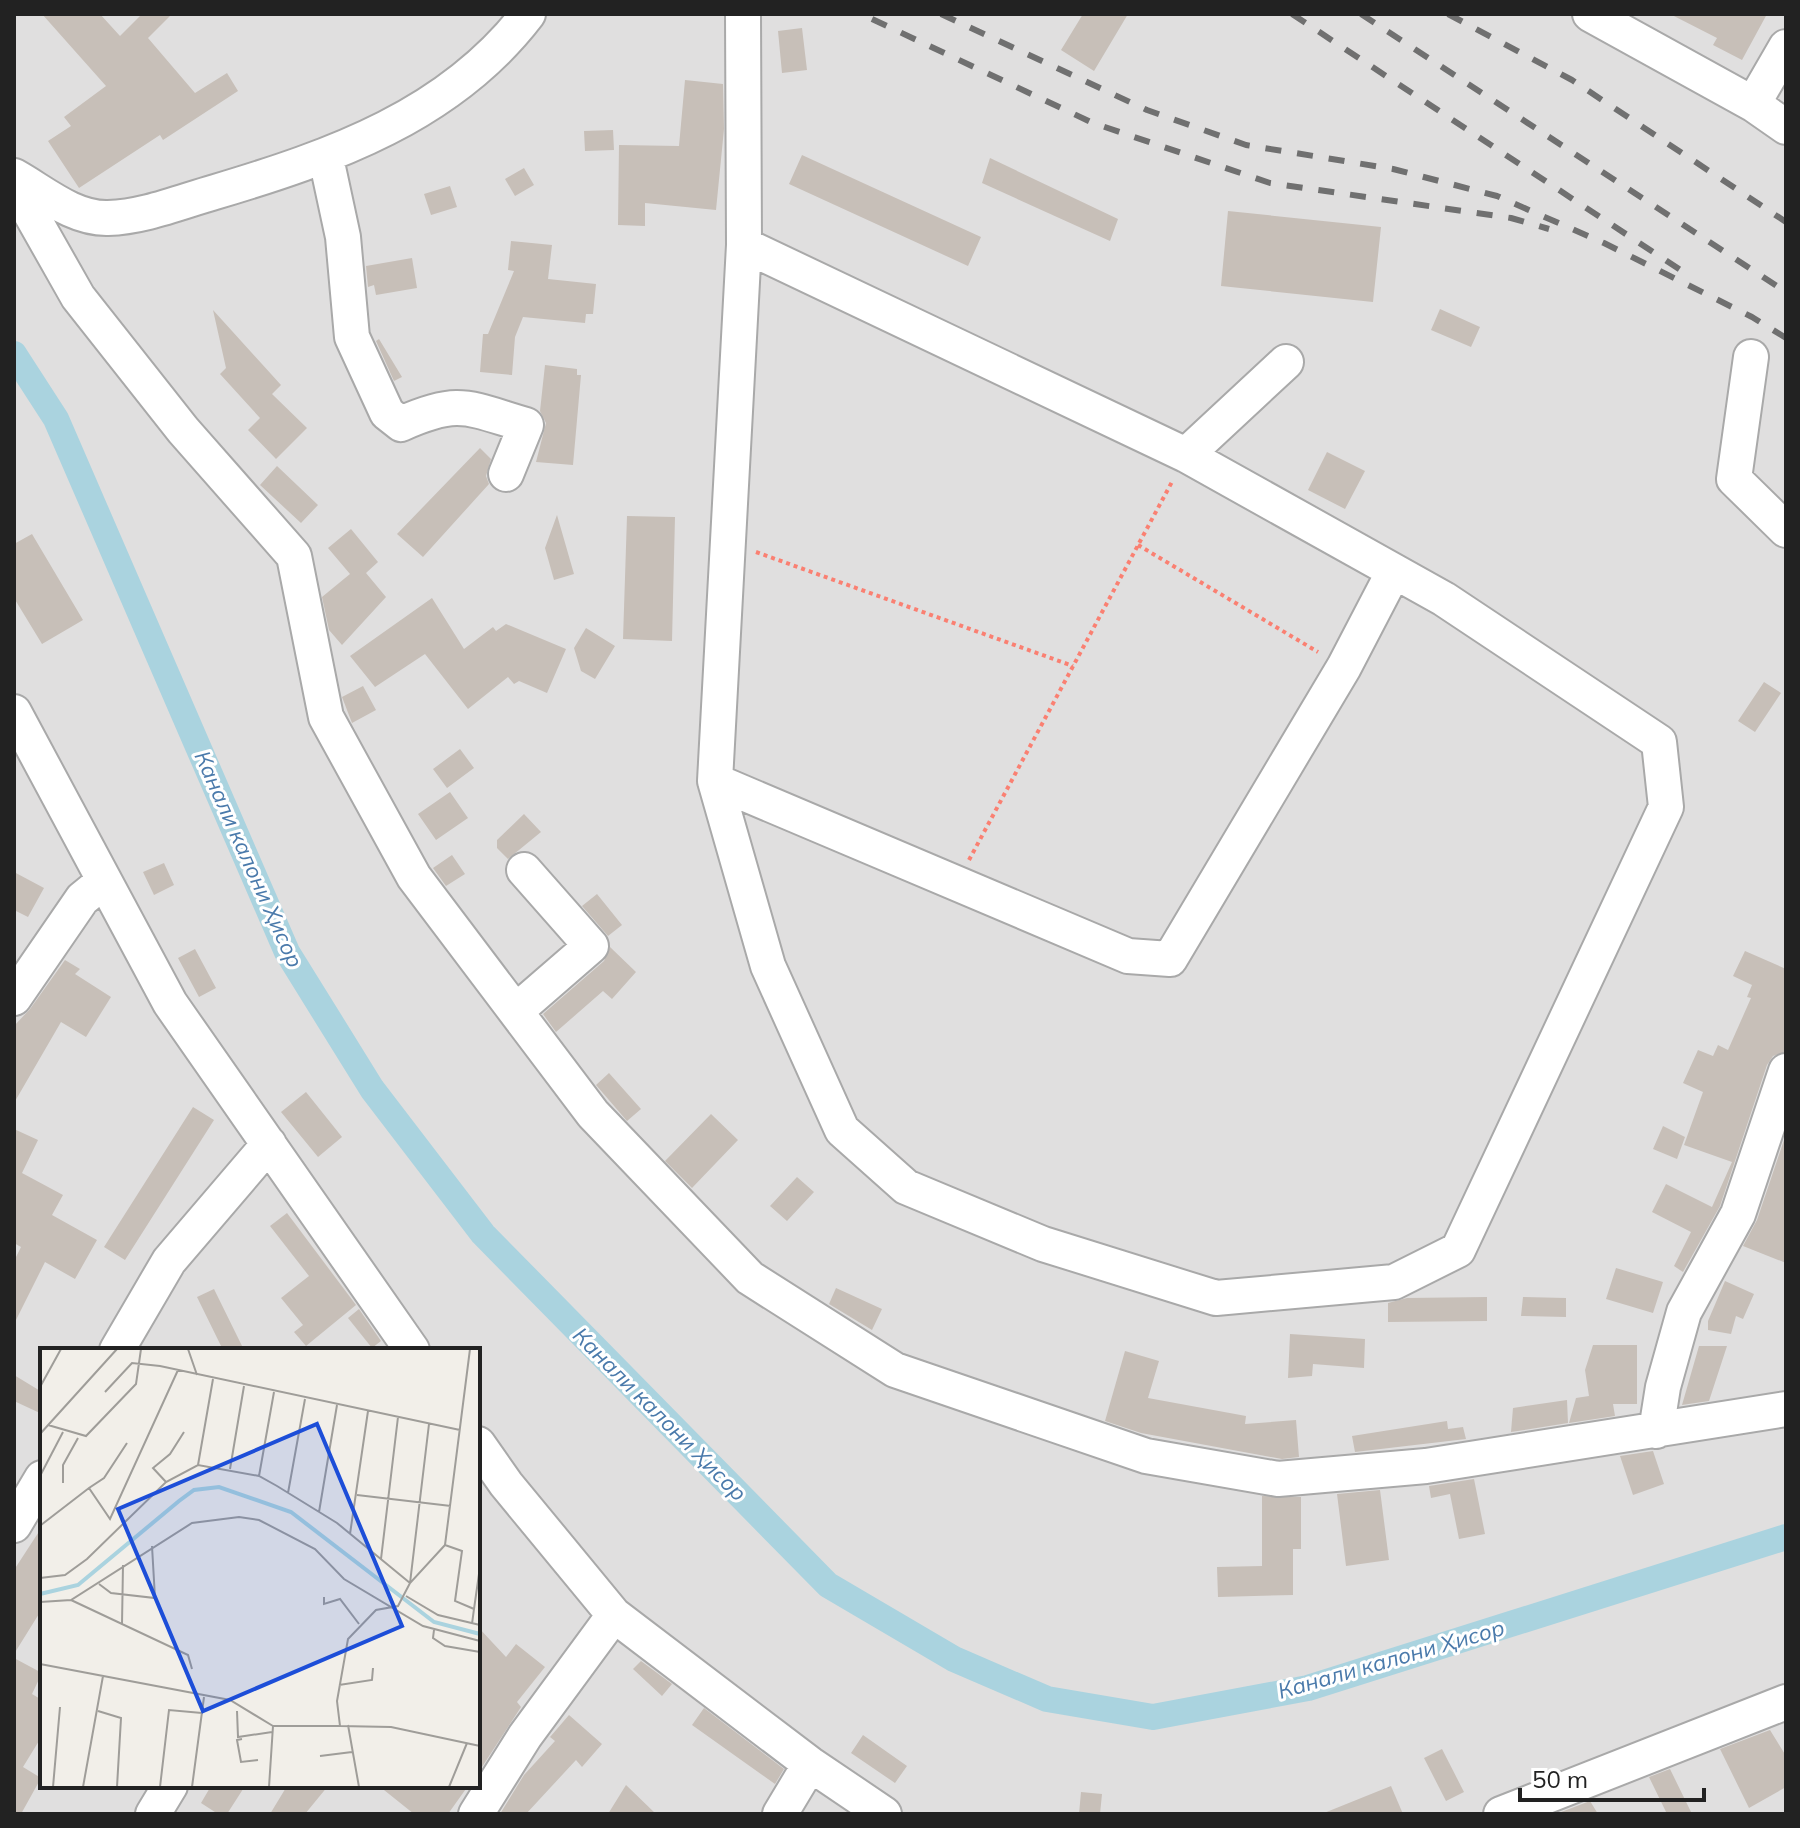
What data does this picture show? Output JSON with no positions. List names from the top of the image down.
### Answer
{
  "water": ["Канали калони Ҳисор"],
  "scale_bar": "50 m"
}
